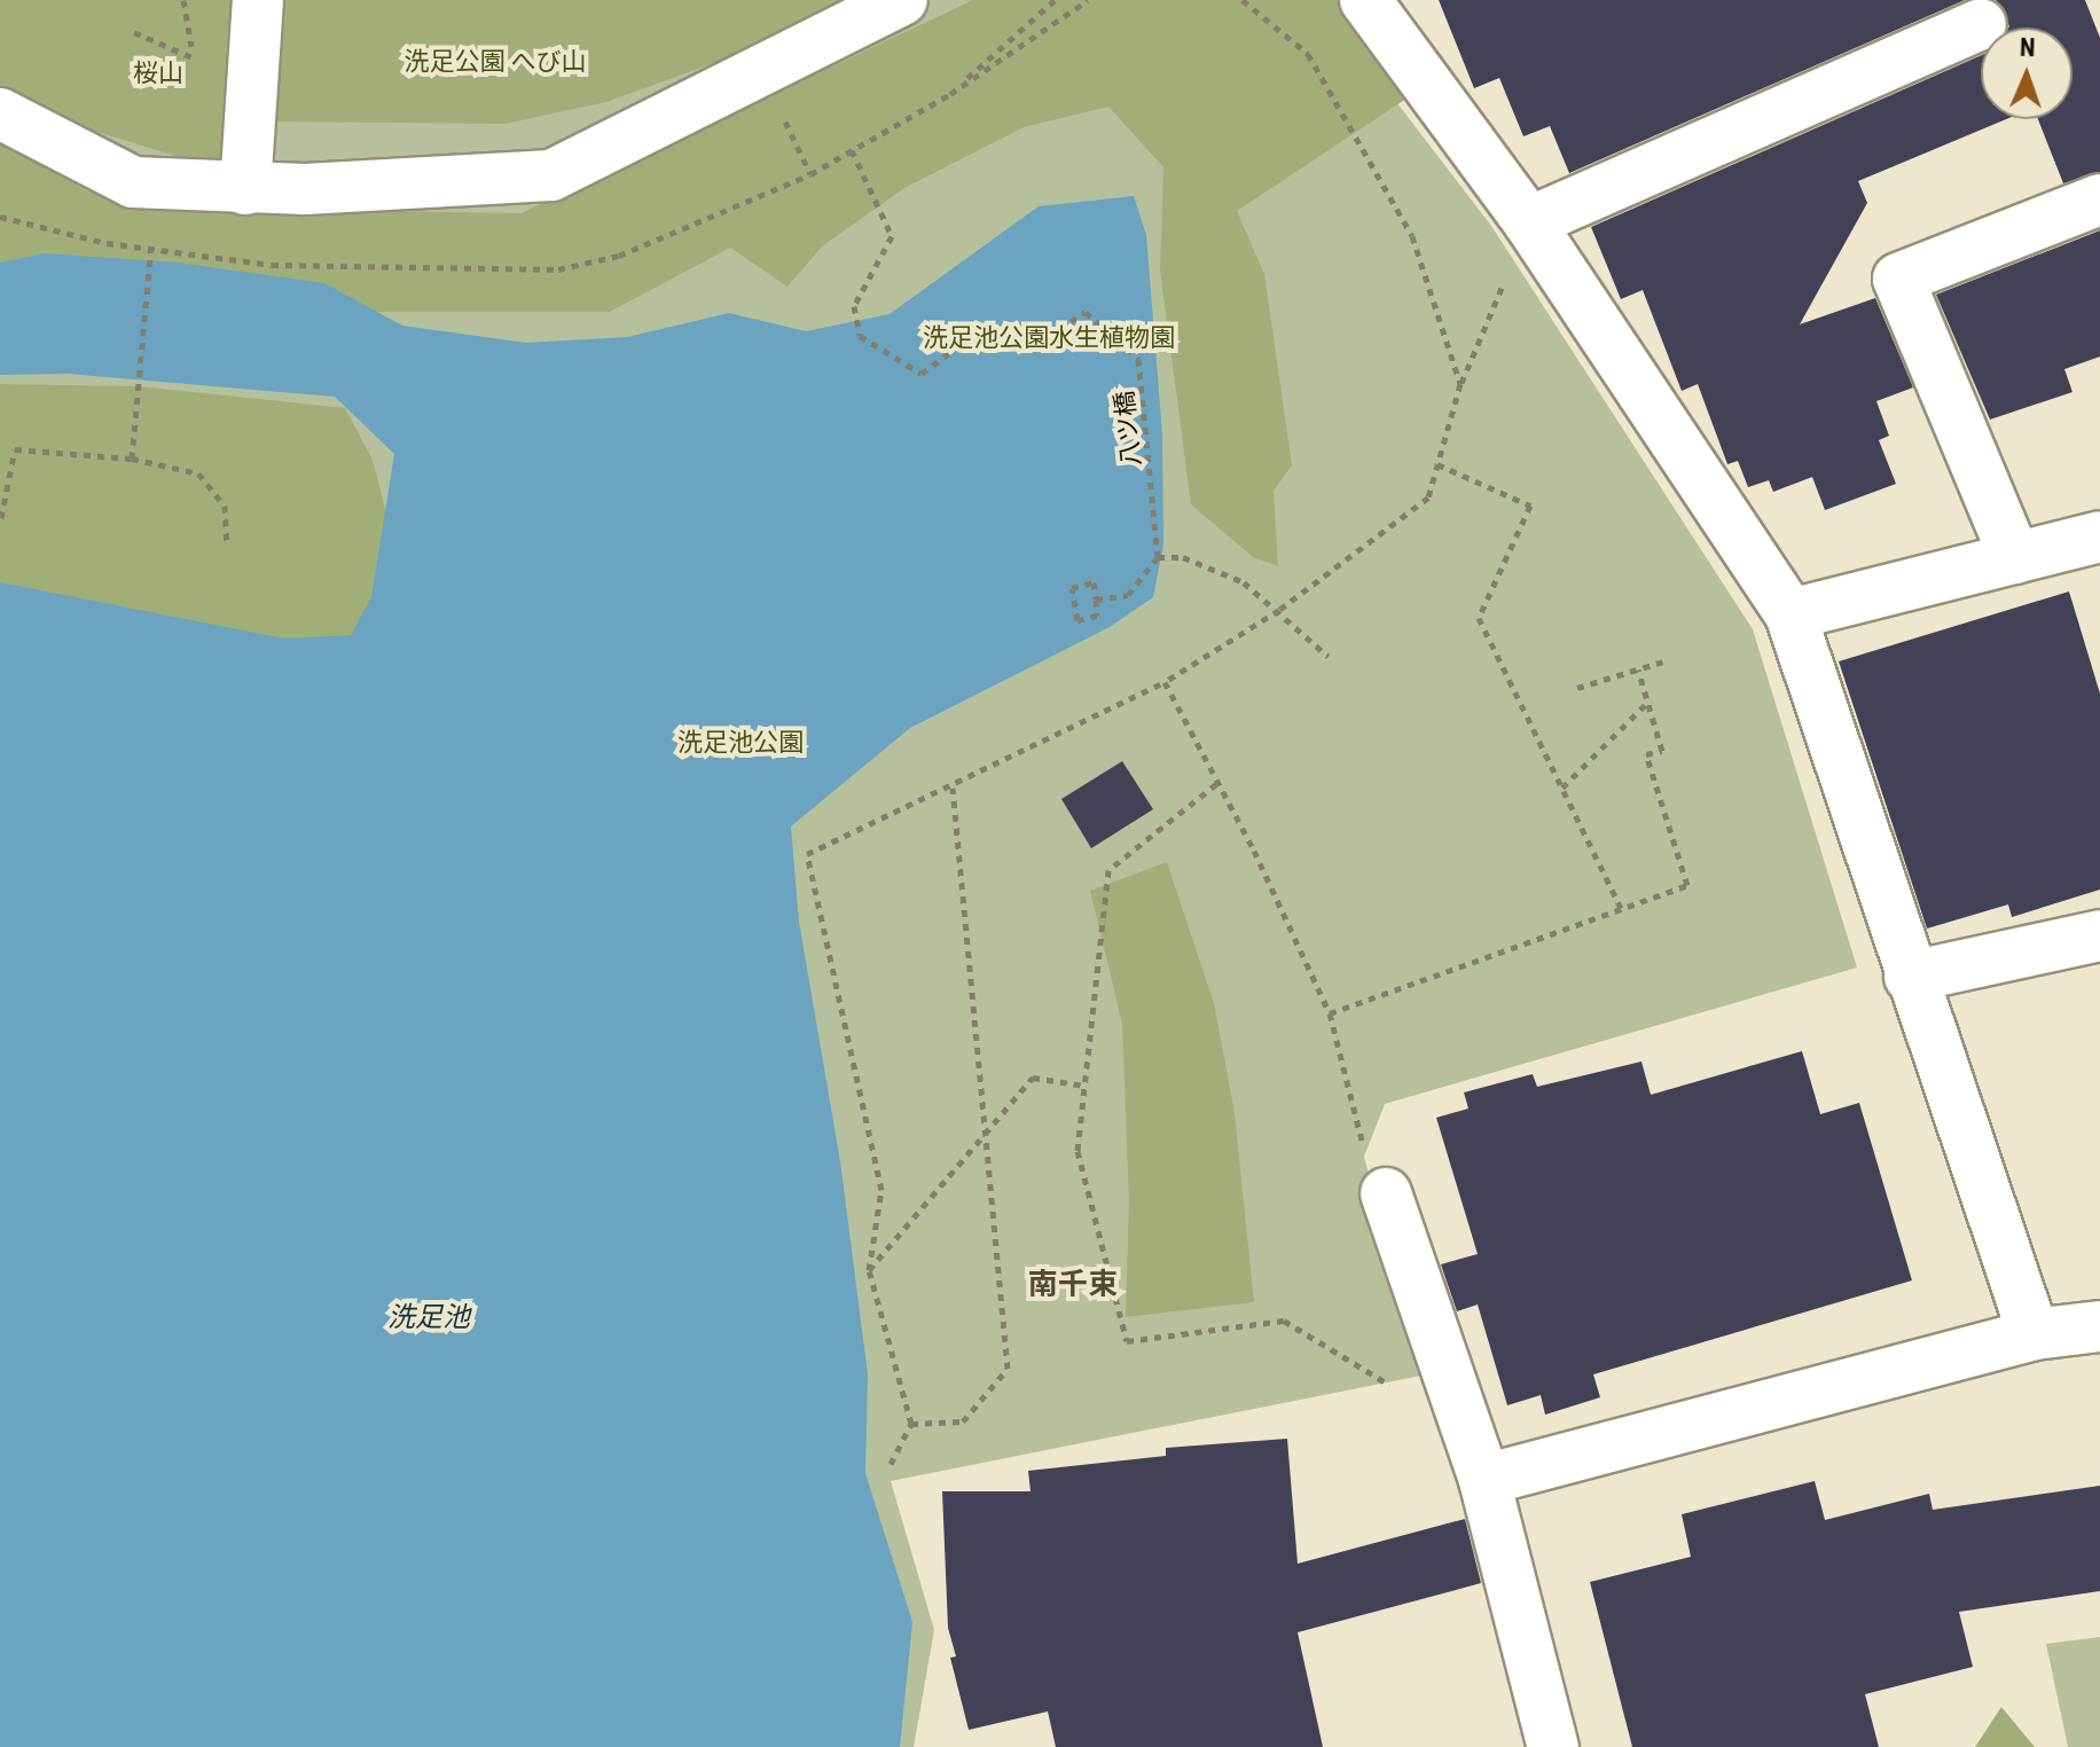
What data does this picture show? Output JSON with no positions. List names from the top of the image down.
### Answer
{
  "streets": {
    "path": ["八ツ橋"]
  },
  "districts": ["南千束"],
  "water": ["洗足池"],
  "parks": [
    "洗足公園 へび山",
    "桜山",
    "洗足池公園水生植物園",
    "洗足池公園"
  ],
  "north": "top"
}
